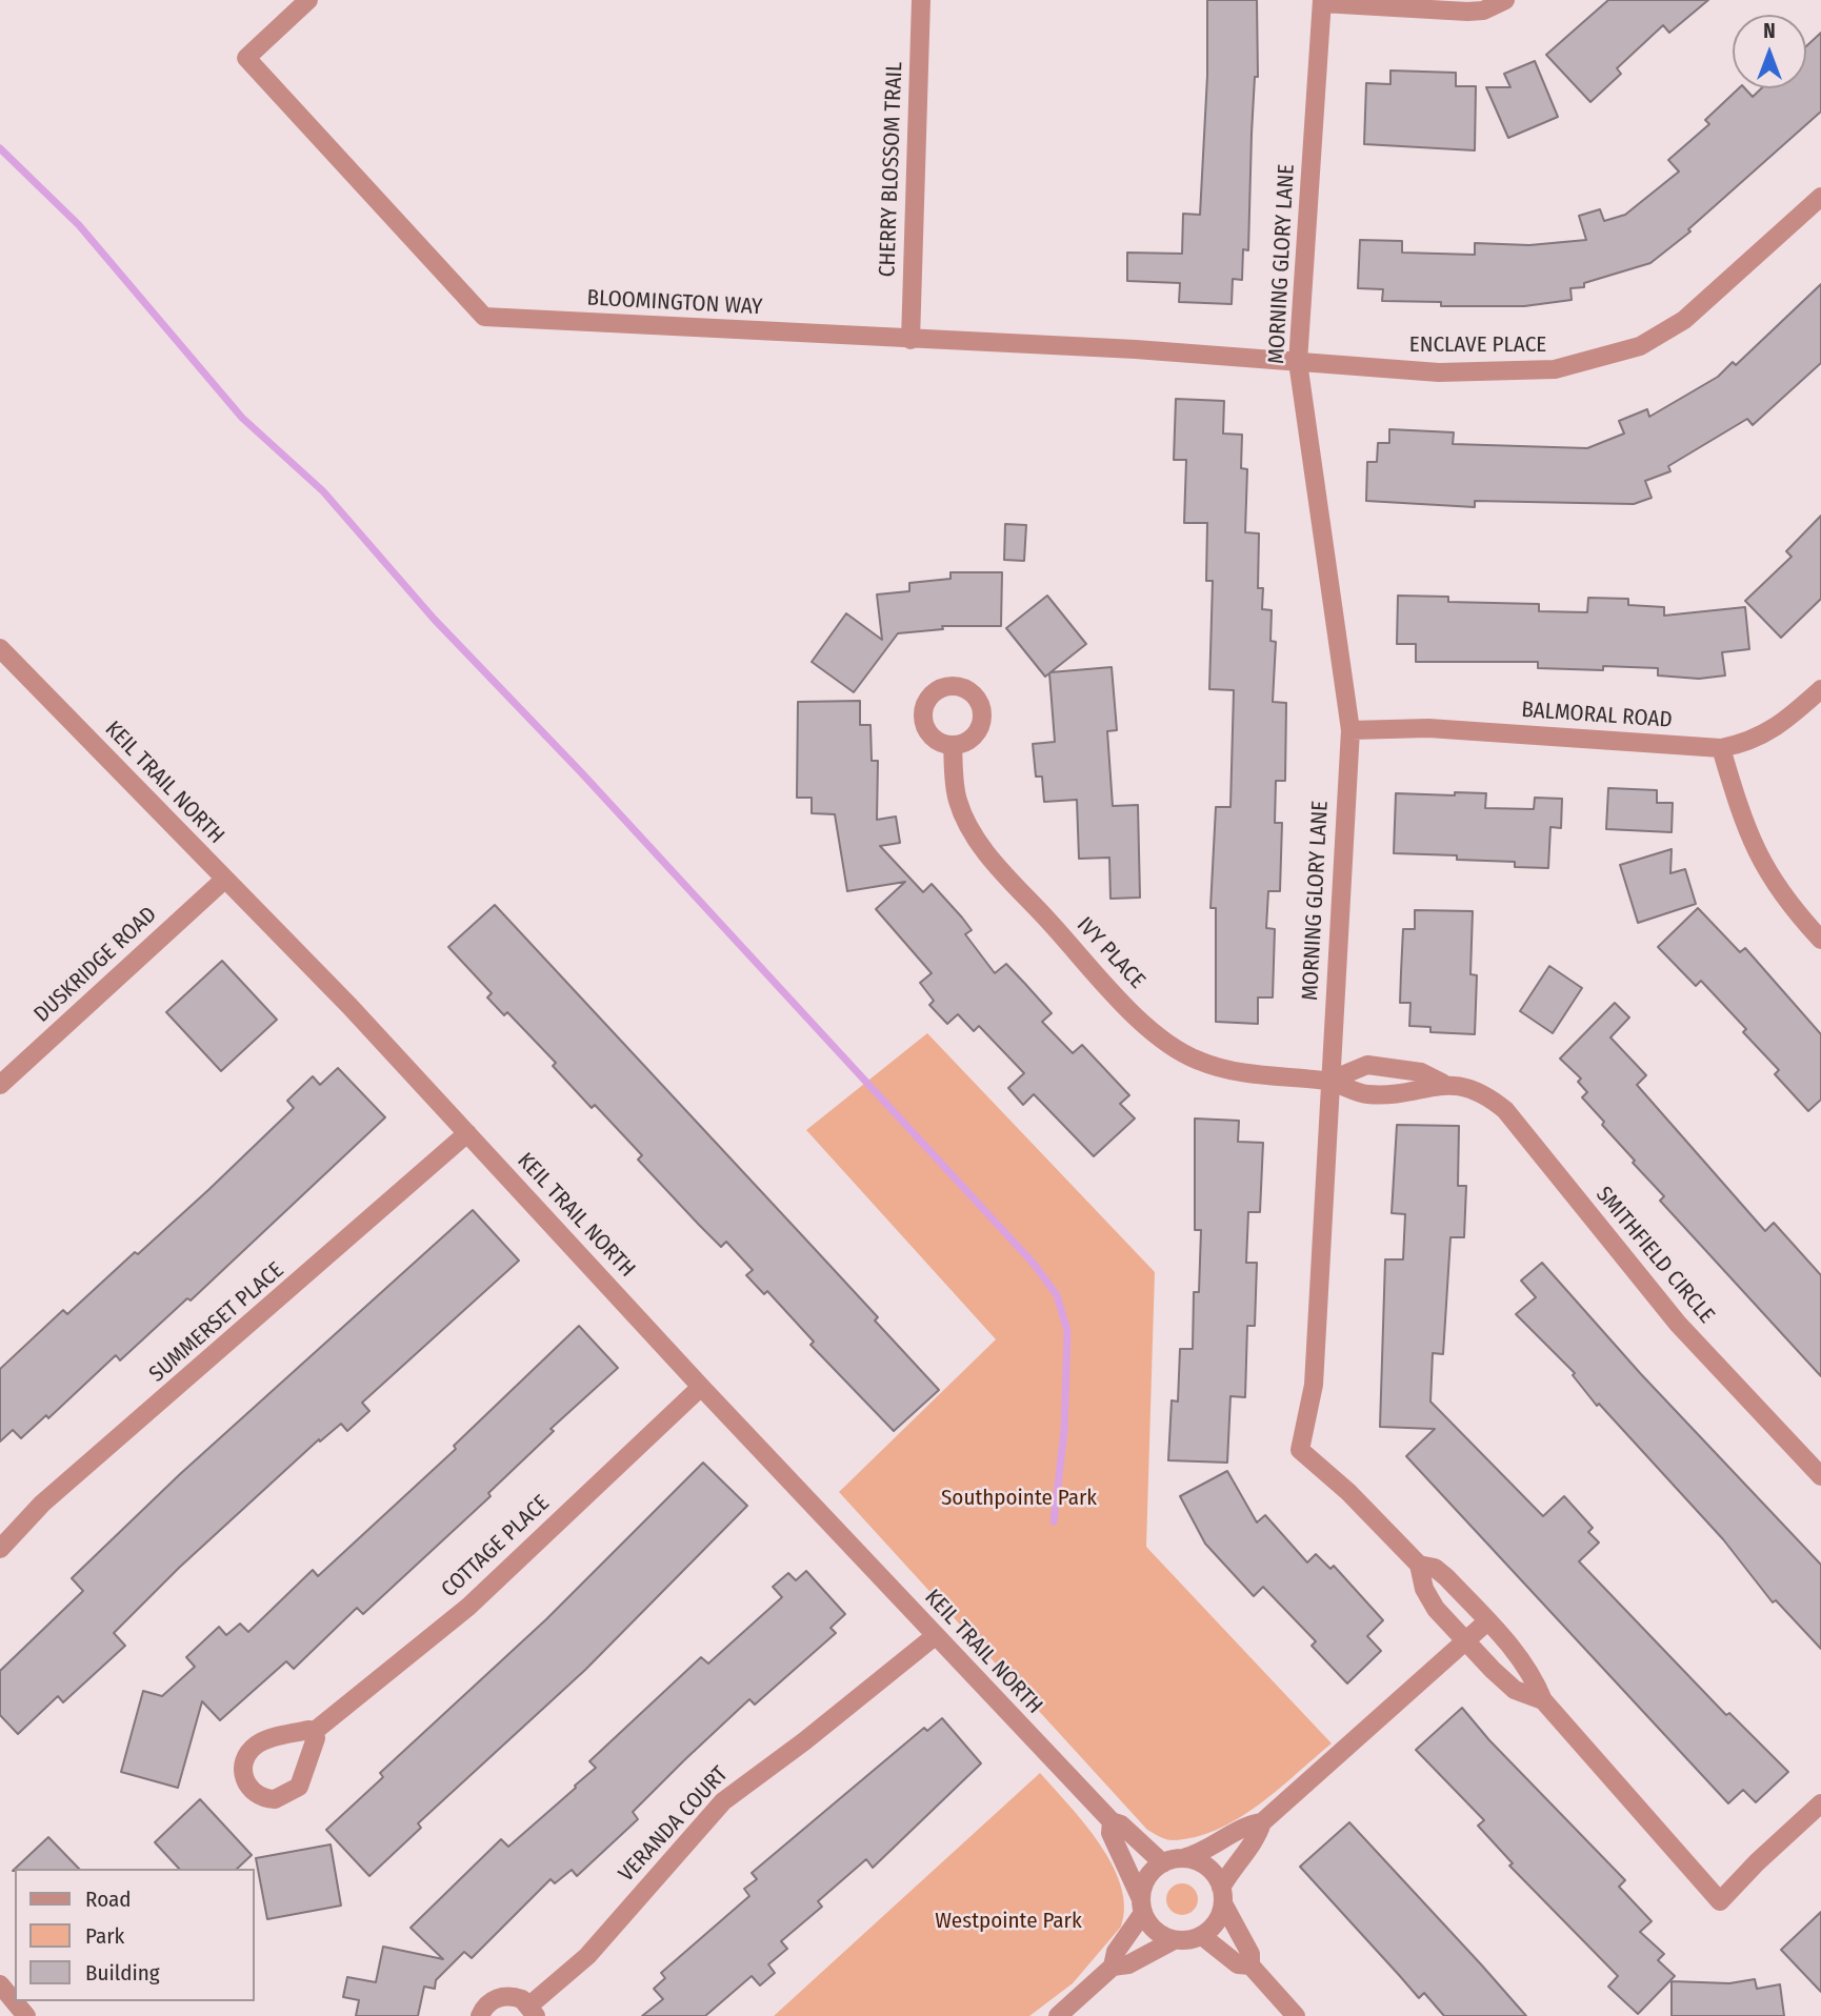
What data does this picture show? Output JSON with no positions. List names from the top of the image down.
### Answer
{
  "streets": {
    "street": [
      "CHERRY BLOSSOM TRAIL",
      "MORNING GLORY LANE",
      "BLOOMINGTON WAY",
      "ENCLAVE PLACE",
      "BALMORAL ROAD",
      "KEIL TRAIL NORTH",
      "IVY PLACE",
      "DUSKRIDGE ROAD",
      "SMITHFIELD CIRCLE",
      "SUMMERSET PLACE",
      "COTTAGE PLACE",
      "VERANDA COURT"
    ]
  },
  "crossings": [
    ["CHERRY BLOSSOM TRAIL", "BLOOMINGTON WAY"],
    ["MORNING GLORY LANE", "BLOOMINGTON WAY"],
    ["MORNING GLORY LANE", "ENCLAVE PLACE"],
    ["MORNING GLORY LANE", "BALMORAL ROAD"],
    ["MORNING GLORY LANE", "IVY PLACE"],
    ["MORNING GLORY LANE", "SMITHFIELD CIRCLE"],
    ["BLOOMINGTON WAY", "ENCLAVE PLACE"],
    ["KEIL TRAIL NORTH", "DUSKRIDGE ROAD"],
    ["KEIL TRAIL NORTH", "SUMMERSET PLACE"],
    ["KEIL TRAIL NORTH", "COTTAGE PLACE"],
    ["KEIL TRAIL NORTH", "VERANDA COURT"],
    ["IVY PLACE", "SMITHFIELD CIRCLE"]
  ],
  "parks": ["Southpointe Park", "Westpointe Park"],
  "legend": ["Road", "Park", "Building"],
  "north": "top"
}
